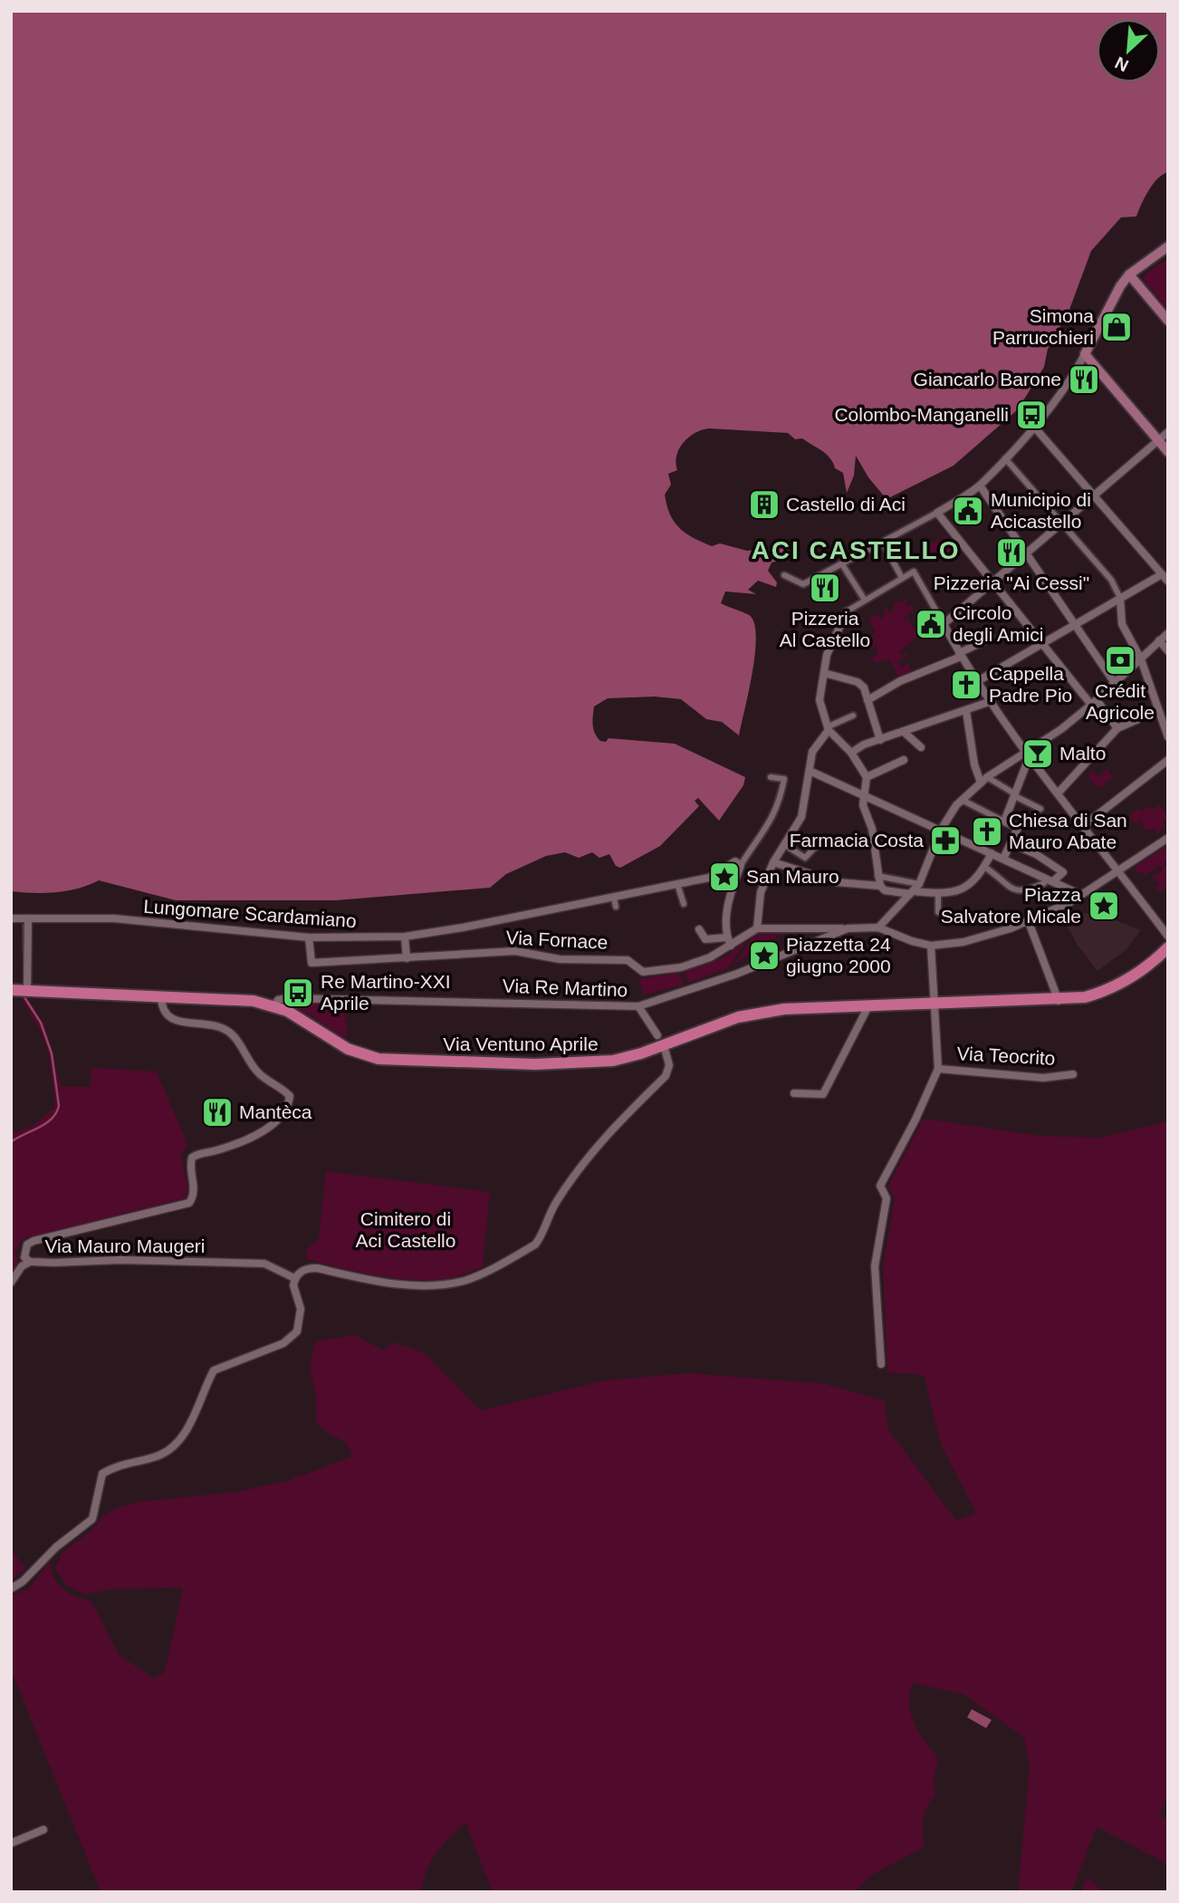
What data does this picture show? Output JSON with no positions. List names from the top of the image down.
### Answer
{
  "streets": {
    "main road": ["Via Ventuno Aprile"],
    "street": [
      "Lungomare Scardamiano",
      "Via Fornace",
      "Via Re Martino",
      "Via Teocrito",
      "Via Mauro Maugeri"
    ]
  },
  "crossings": [
    ["Lungomare Scardamiano", "Via Fornace"],
    ["Via Re Martino", "Via Ventuno Aprile"],
    ["Via Ventuno Aprile", "Via Mauro Maugeri"]
  ],
  "districts": ["ACI CASTELLO"],
  "parks": ["Cimitero di Aci Castello"],
  "places": {
    "shop": ["Simona Parrucchieri"],
    "restaurant": [
      "Giancarlo Barone",
      "Pizzeria \"Ai Cessi\"",
      "Pizzeria Al Castello",
      "Mantèca"
    ],
    "bus stop": ["Colombo-Manganelli", "Re Martino-XXI Aprile"],
    "building": ["Castello di Aci"],
    "public building": ["Municipio di Acicastello", "Circolo degli Amici"],
    "bank": ["Crédit Agricole"],
    "church": ["Cappella Padre Pio", "Chiesa di San Mauro Abate"],
    "bar": ["Malto"],
    "pharmacy": ["Farmacia Costa"],
    "place": ["San Mauro", "Piazza Salvatore Micale", "Piazzetta 24 giugno 2000"]
  },
  "north": "bottom left"
}
